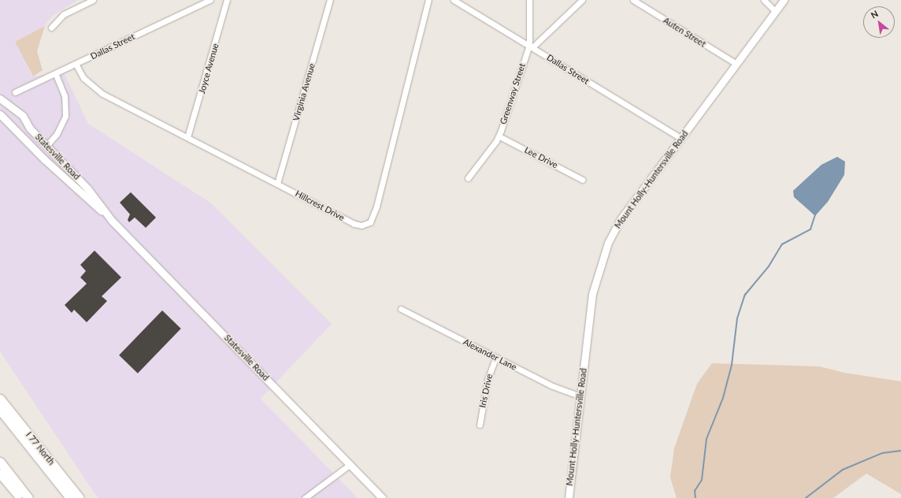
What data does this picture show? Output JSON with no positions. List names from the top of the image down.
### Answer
{
  "streets": {
    "highway": ["I 77 North"],
    "main road": ["Statesville Road", "Mount Holly-Huntersville Road"],
    "street": [
      "Auten Street",
      "Dallas Street",
      "Joyce Avenue",
      "Virginia Avenue",
      "Greenway Street",
      "Lee Drive",
      "Hillcrest Drive",
      "Alexander Lane",
      "Iris Drive"
    ]
  },
  "crossings": [
    ["Auten Street", "Mount Holly-Huntersville Road"],
    ["Dallas Street", "Greenway Street"],
    ["Dallas Street", "Mount Holly-Huntersville Road"],
    ["Dallas Street", "Hillcrest Drive"],
    ["Joyce Avenue", "Hillcrest Drive"],
    ["Virginia Avenue", "Hillcrest Drive"],
    ["Greenway Street", "Lee Drive"],
    ["Mount Holly-Huntersville Road", "Alexander Lane"],
    ["Alexander Lane", "Iris Drive"]
  ],
  "north": "top left"
}
